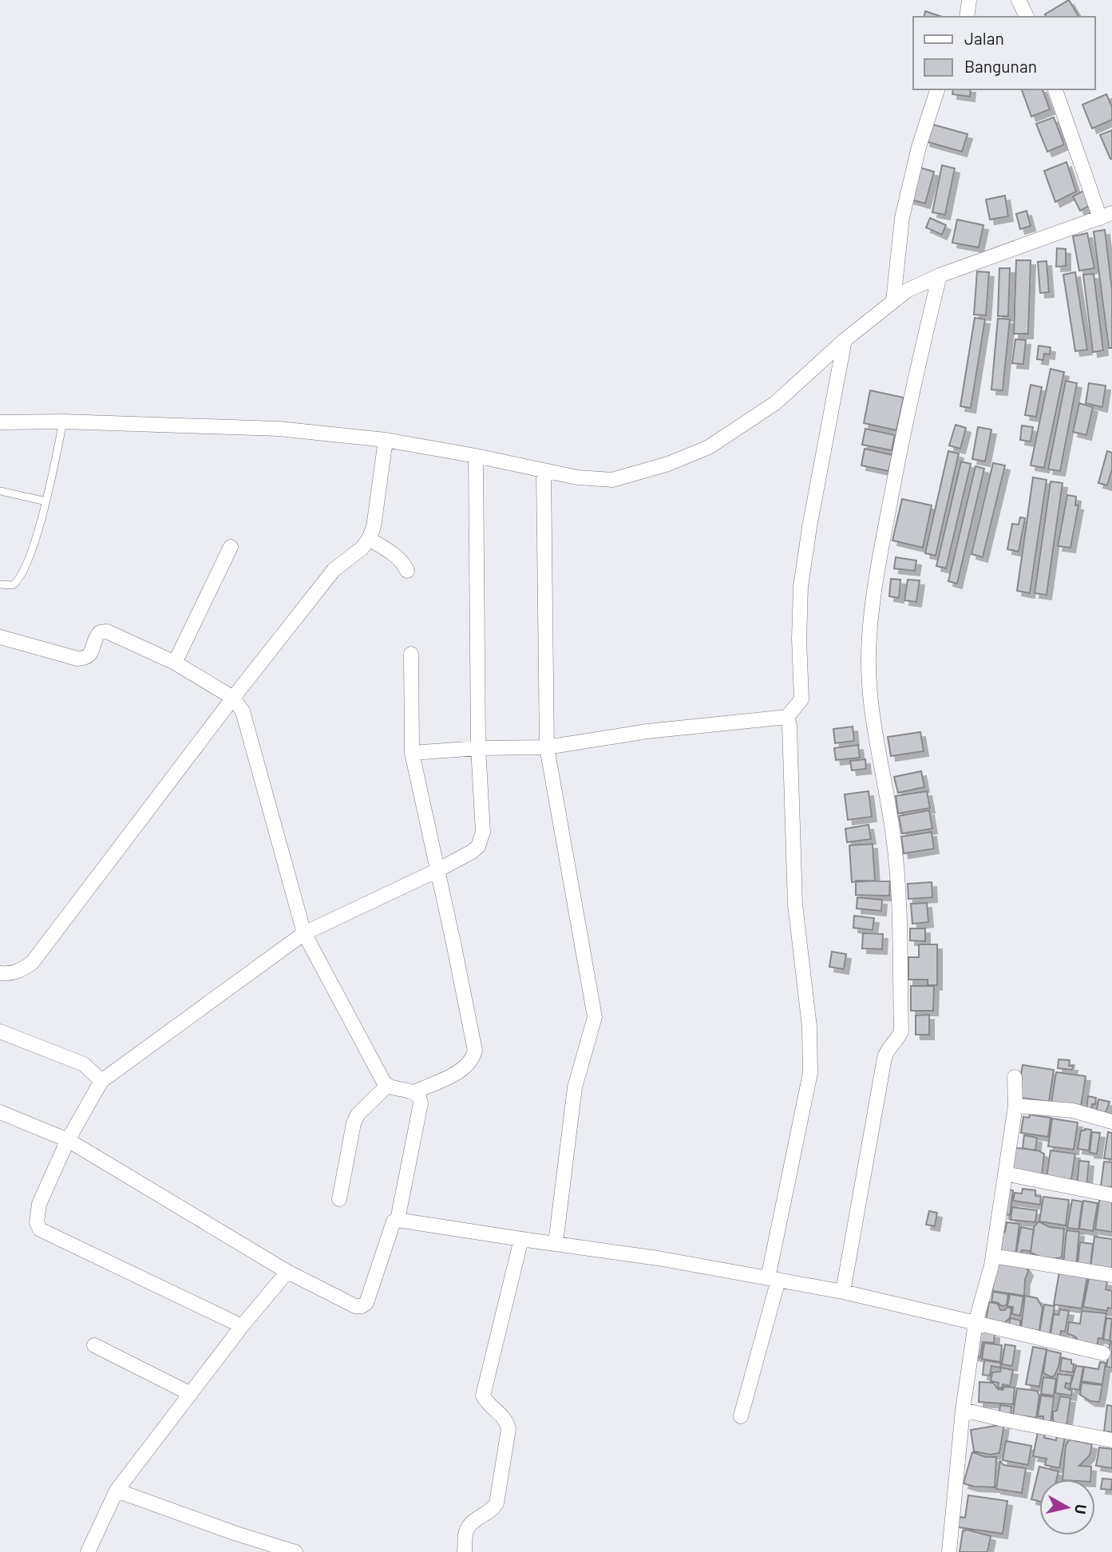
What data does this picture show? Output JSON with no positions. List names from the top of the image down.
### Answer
{
  "legend": ["Jalan", "Bangunan"],
  "north": "right"
}
